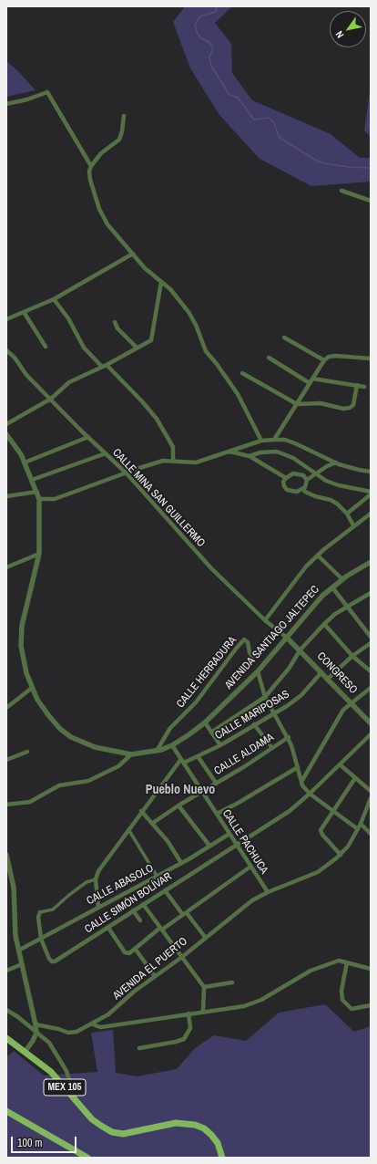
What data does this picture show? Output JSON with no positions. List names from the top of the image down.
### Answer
{
  "streets": {
    "main road": ["MEX 105"],
    "street": [
      "CALLE MINA SAN GUILLERMO",
      "AVENIDA SANTIAGO JALTEPEC",
      "CALLE HERRADURA",
      "CONGRESO",
      "CALLE MARIPOSAS",
      "CALLE ALDAMA",
      "CALLE PACHUCA",
      "CALLE ABASOLO",
      "CALLE SIMÓN BOLÍVAR",
      "AVENIDA EL PUERTO"
    ]
  },
  "crossings": [
    ["CALLE MINA SAN GUILLERMO", "AVENIDA SANTIAGO JALTEPEC"],
    ["CALLE MINA SAN GUILLERMO", "CONGRESO"],
    ["AVENIDA SANTIAGO JALTEPEC", "CALLE HERRADURA"],
    ["AVENIDA SANTIAGO JALTEPEC", "CONGRESO"],
    ["AVENIDA SANTIAGO JALTEPEC", "CALLE PACHUCA"],
    ["CONGRESO", "CALLE MARIPOSAS"],
    ["CALLE MARIPOSAS", "CALLE PACHUCA"],
    ["CALLE ALDAMA", "CALLE PACHUCA"],
    ["CALLE PACHUCA", "CALLE ABASOLO"],
    ["CALLE PACHUCA", "CALLE SIMÓN BOLÍVAR"],
    ["CALLE PACHUCA", "AVENIDA EL PUERTO"],
    ["CALLE ABASOLO", "CALLE SIMÓN BOLÍVAR"]
  ],
  "districts": ["Pueblo Nuevo"],
  "scale_bar": "100 m",
  "north": "bottom left"
}
